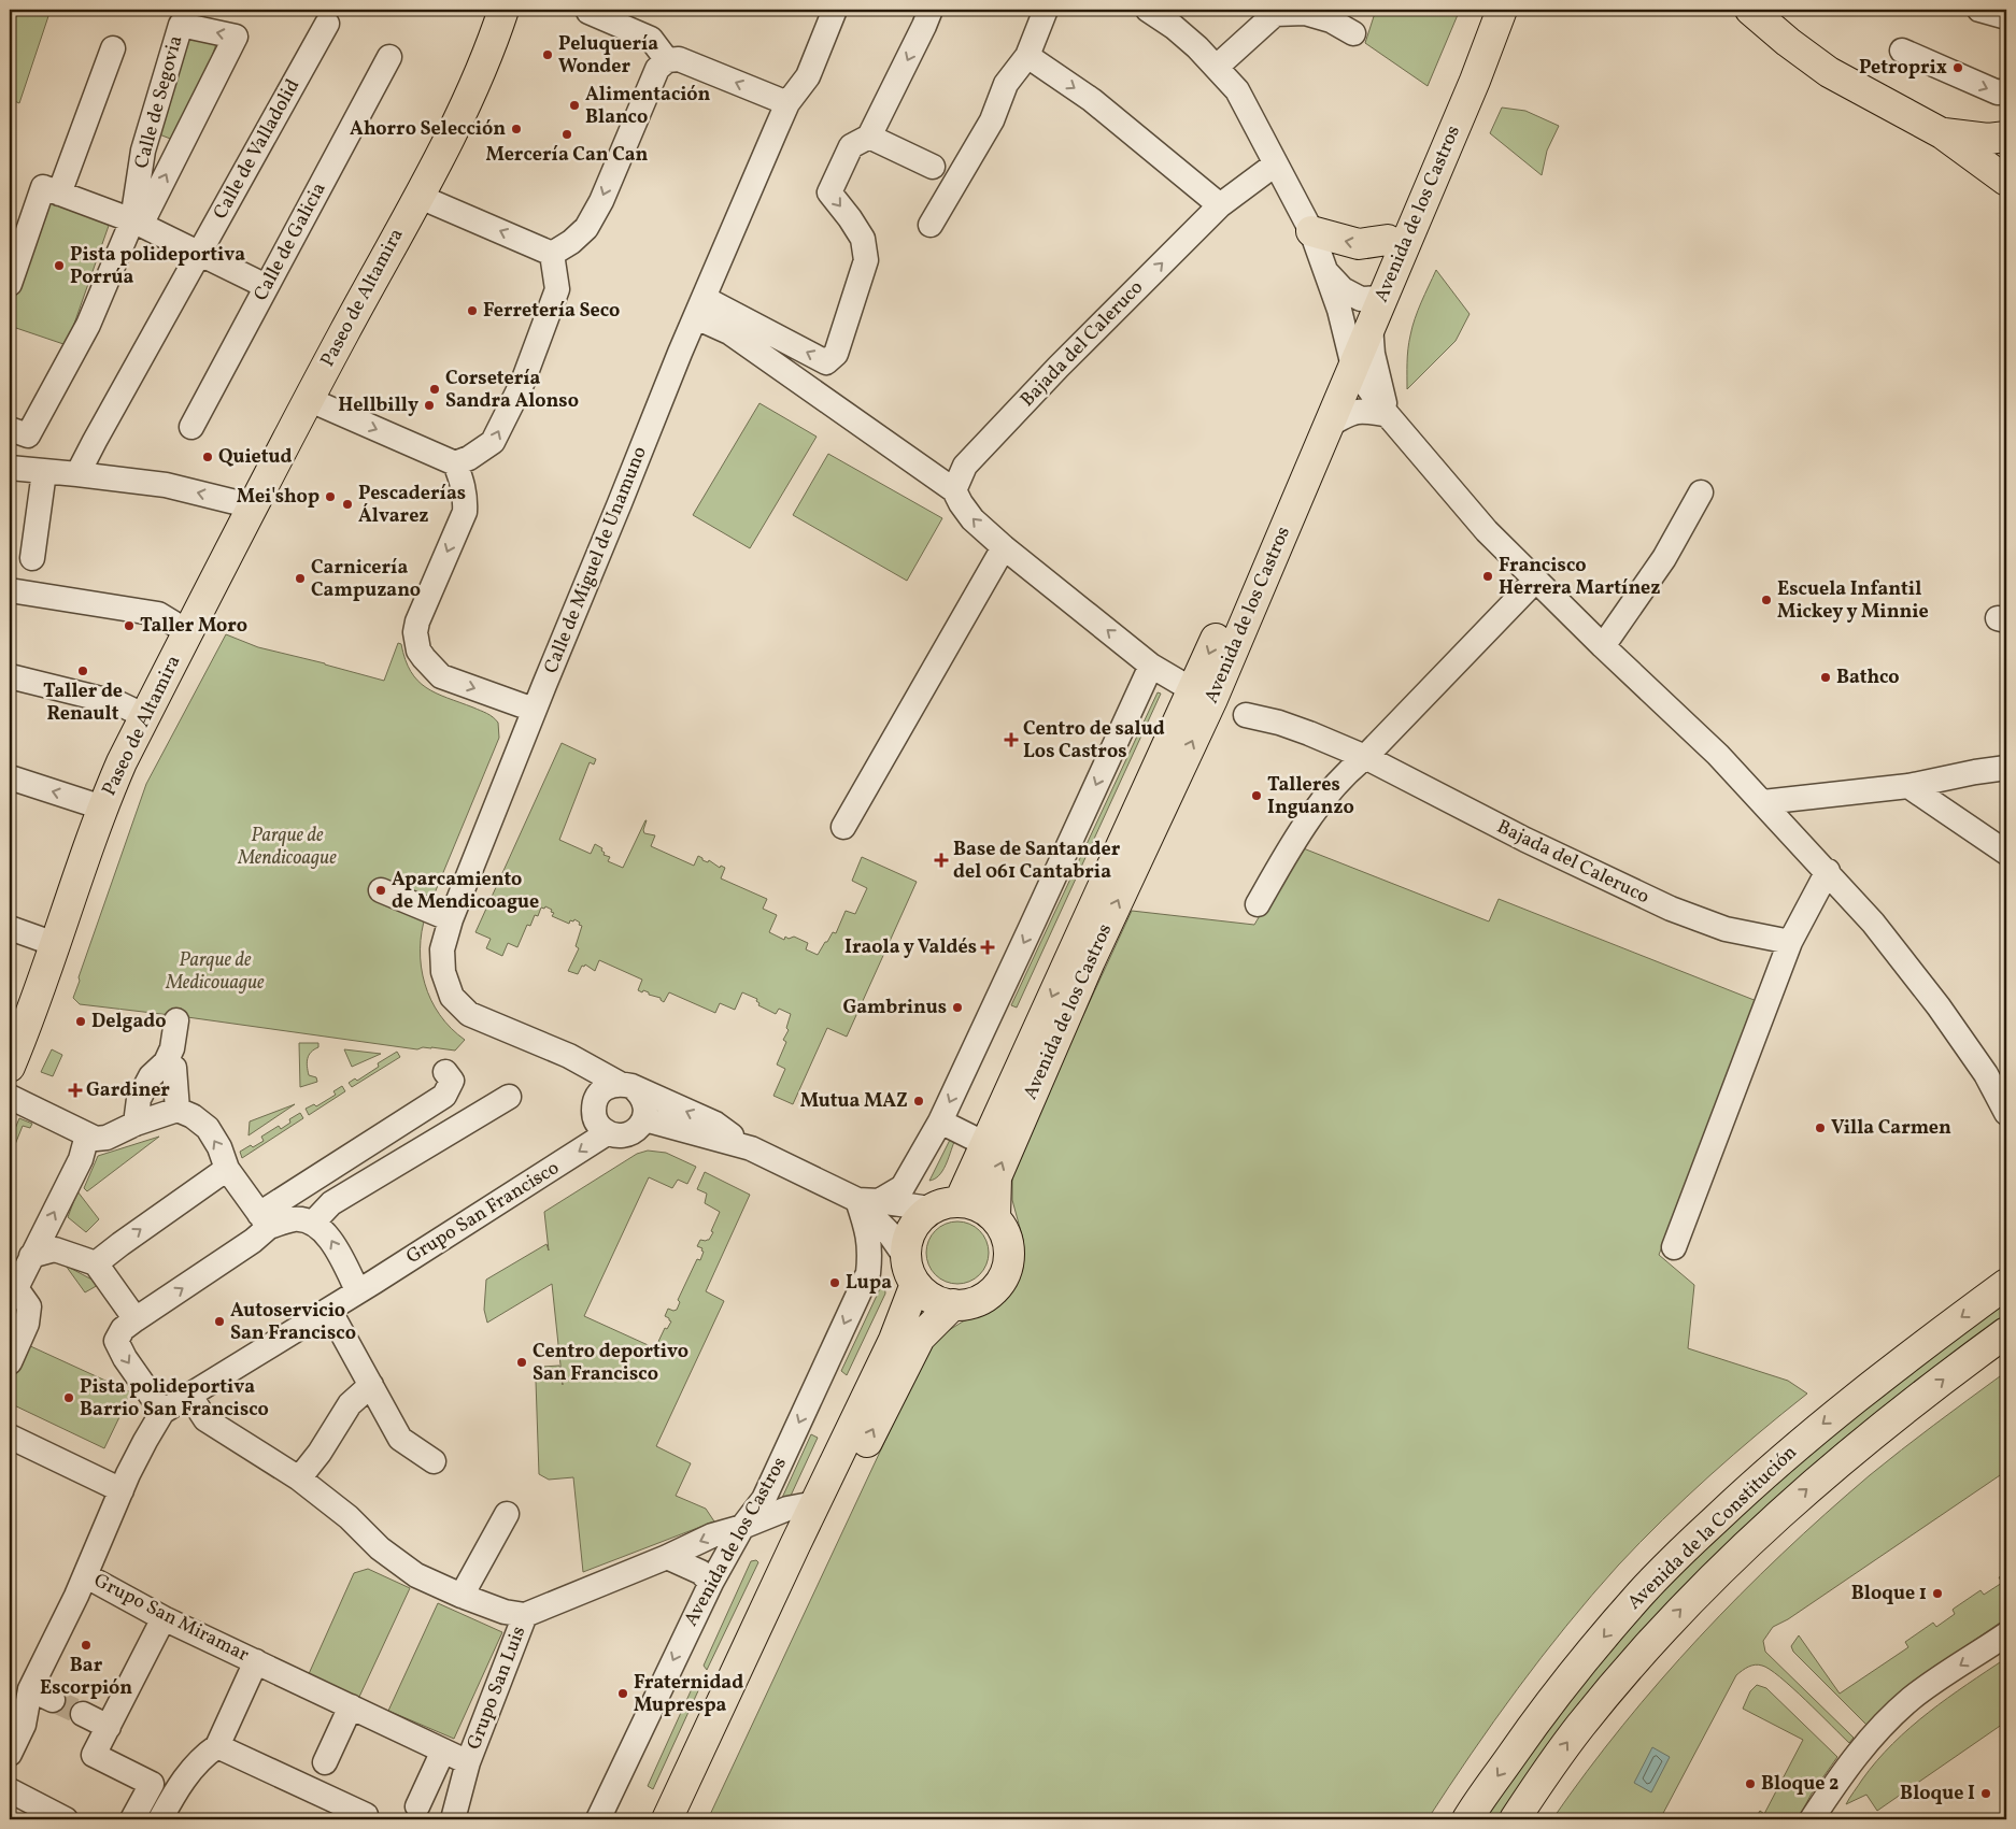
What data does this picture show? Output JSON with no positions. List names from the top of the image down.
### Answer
{
  "streets": {
    "main road": ["Avenida de los Castros", "Paseo de Altamira", "Avenida de la Constitución"],
    "street": [
      "Calle de Segovia",
      "Calle de Valladolid",
      "Calle de Galicia",
      "Bajada del Caleruco",
      "Calle de Miguel de Unamuno",
      "Grupo San Francisco",
      "Grupo San Miramar",
      "Grupo San Luis"
    ]
  },
  "crossings": [
    ["Avenida de los Castros", "Calle de Miguel de Unamuno"],
    ["Calle de Miguel de Unamuno", "Grupo San Francisco"],
    ["Grupo San Miramar", "Grupo San Luis"]
  ],
  "one_way": ["Bajada del Caleruco"],
  "parks": ["Parque de Mendicoague", "Parque de Medicouague"],
  "places": {
    "other": [
      "Peluquería Wonder",
      "Petroprix",
      "Alimentación Blanco",
      "Ahorro Selección",
      "Mercería Can Can",
      "Pista polideportiva Porrúa",
      "Ferretería Seco",
      "Corsetería Sandra Alonso",
      "Hellbilly",
      "Quietud",
      "Mei'shop",
      "Pescaderías Álvarez",
      "Francisco Herrera Martínez",
      "Carnicería Campuzano",
      "Escuela Infantil Mickey y Minnie",
      "Taller Moro",
      "Taller de Renault",
      "Bathco",
      "Talleres Inguanzo",
      "Aparcamiento de Mendicoague",
      "Gambrinus",
      "Delgado",
      "Mutua MAZ",
      "Villa Carmen",
      "Lupa",
      "Autoservicio San Francisco",
      "Centro deportivo San Francisco",
      "Pista polideportiva Barrio San Francisco",
      "Bloque 1",
      "Bar Escorpión",
      "Fraternidad Muprespa",
      "Bloque 2",
      "Bloque I"
    ],
    "health": [
      "Centro de salud Los Castros",
      "Base de Santander del 061 Cantabria",
      "Iraola y Valdés",
      "Gardiner"
    ]
  }
}
